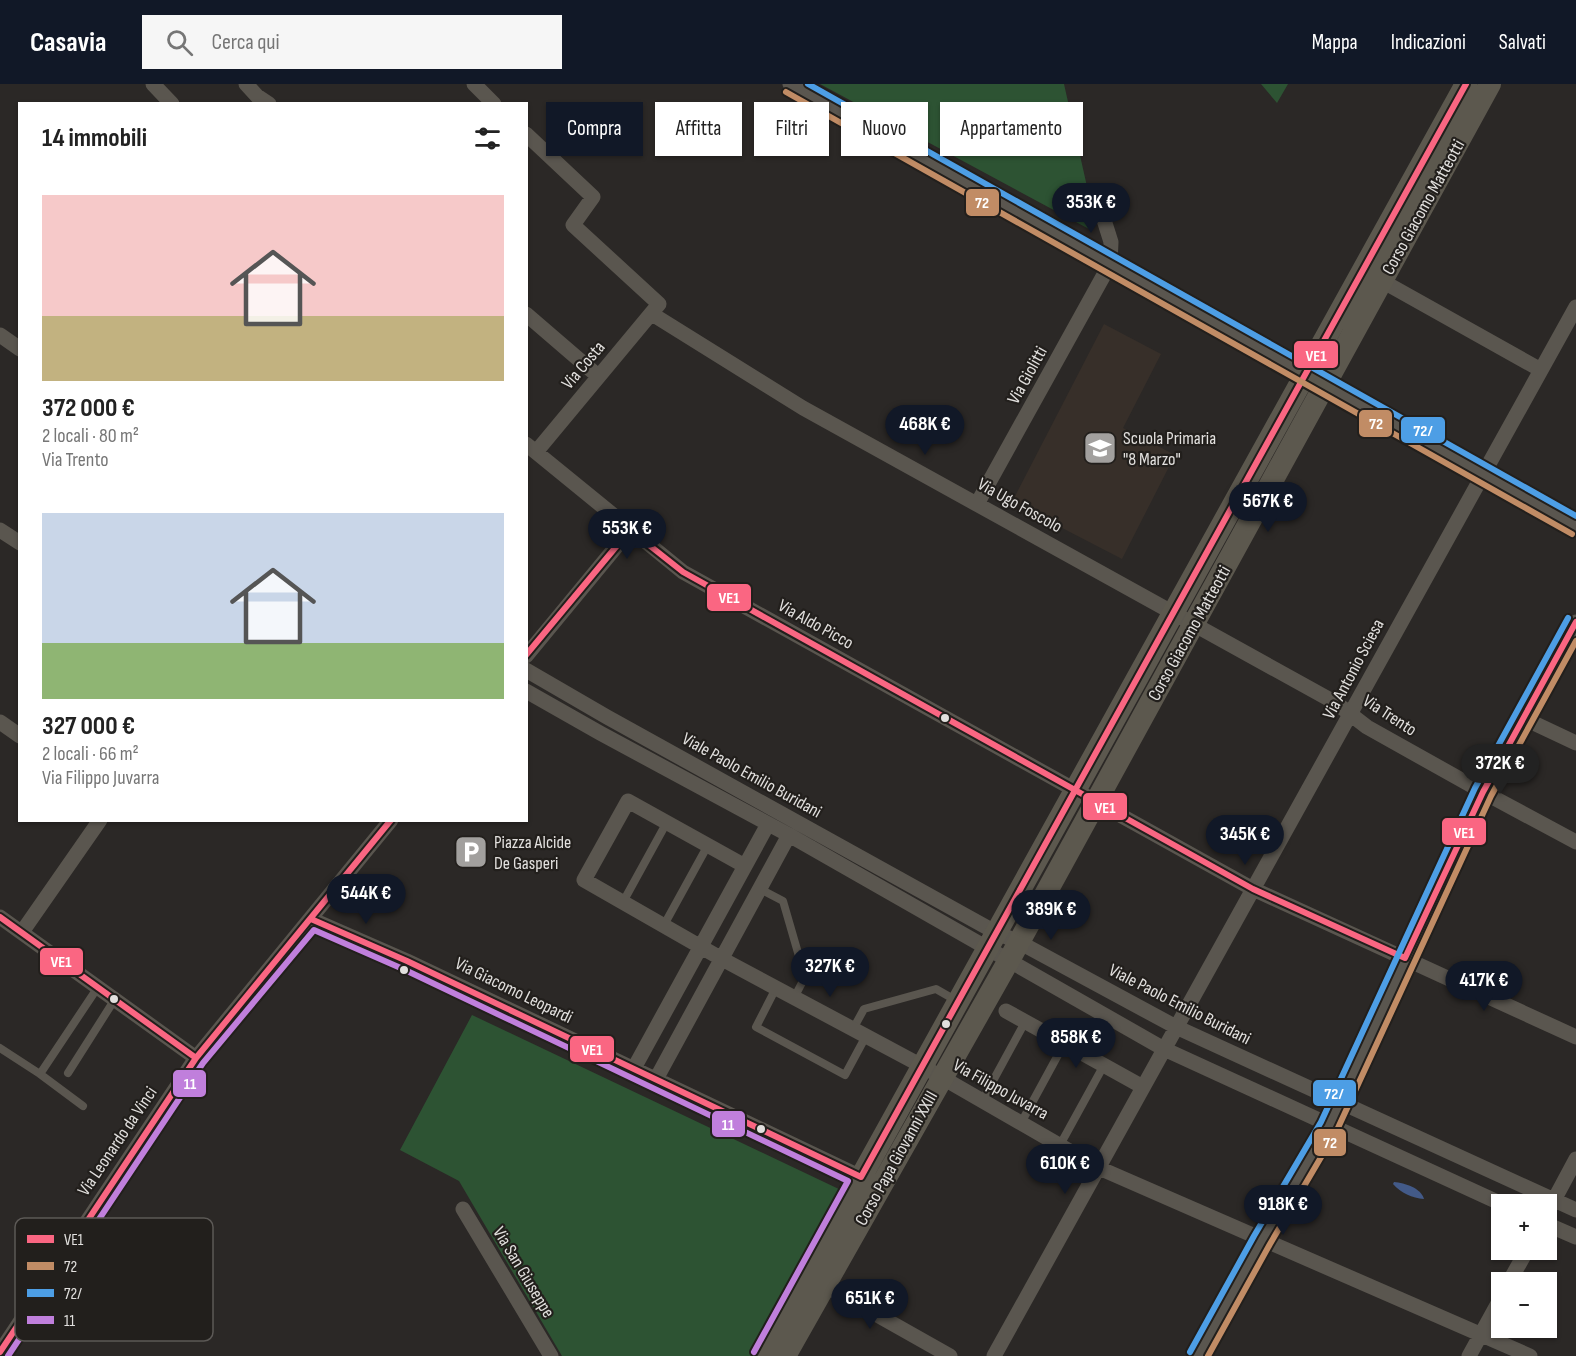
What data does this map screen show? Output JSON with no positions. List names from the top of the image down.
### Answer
{
  "streets": {
    "street": [
      "Corso Giacomo Matteotti",
      "Via Costa",
      "Via Giolitti",
      "Via Ugo Foscolo",
      "Via Aldo Picco",
      "Via Antonio Sciesa",
      "Via Trento",
      "Viale Paolo Emilio Buridani",
      "Via Giacomo Leopardi",
      "Via Filippo Juvarra",
      "Via Leonardo da Vinci",
      "Corso Papa Giovanni XXIII",
      "Via San Giuseppe"
    ]
  },
  "crossings": [
    ["Corso Giacomo Matteotti", "Via Ugo Foscolo"],
    ["Corso Giacomo Matteotti", "Via Aldo Picco"],
    ["Corso Giacomo Matteotti", "Via Trento"],
    ["Corso Giacomo Matteotti", "Viale Paolo Emilio Buridani"],
    ["Corso Giacomo Matteotti", "Corso Papa Giovanni XXIII"],
    ["Via Costa", "Via Ugo Foscolo"],
    ["Via Costa", "Via Aldo Picco"],
    ["Via Giolitti", "Via Ugo Foscolo"],
    ["Via Ugo Foscolo", "Via Trento"],
    ["Via Aldo Picco", "Via Antonio Sciesa"],
    ["Via Antonio Sciesa", "Via Trento"],
    ["Via Antonio Sciesa", "Viale Paolo Emilio Buridani"],
    ["Via Antonio Sciesa", "Via Filippo Juvarra"],
    ["Viale Paolo Emilio Buridani", "Corso Papa Giovanni XXIII"],
    ["Via Giacomo Leopardi", "Via Leonardo da Vinci"],
    ["Via Giacomo Leopardi", "Corso Papa Giovanni XXIII"],
    ["Via Filippo Juvarra", "Corso Papa Giovanni XXIII"]
  ],
  "places": {
    "school or university": ["Scuola Primaria \"8 Marzo\""],
    "parking": ["Piazza Alcide De Gasperi"]
  },
  "lines": [
    "transit line VE1",
    "transit line 72/",
    "transit line 72",
    "transit line 11"
  ],
  "legend": [
    "VE1",
    "72",
    "72/",
    "11"
  ],
  "page": {
    "header": "Casavia",
    "search": "Cerca qui",
    "nav": ["Mappa", "Indicazioni", "Salvati"],
    "chip": [
      "Compra",
      "Affitta",
      "Filtri",
      "Nuovo",
      "Appartamento"
    ],
    "heading": "14 immobili",
    "list": [
      {
        "name": "372 000 €",
        "note": "2 locali · 80 m² · Via Trento"
      },
      {
        "name": "327 000 €",
        "note": "2 locali · 66 m² · Via Filippo Juvarra"
      }
    ],
    "price": [
      "353K €",
      "468K €",
      "567K €",
      "553K €",
      "372K €",
      "345K €",
      "544K €",
      "389K €",
      "327K €",
      "417K €",
      "858K €",
      "610K €",
      "918K €",
      "651K €"
    ],
    "map_buttons": ["+", "−"]
  }
}
